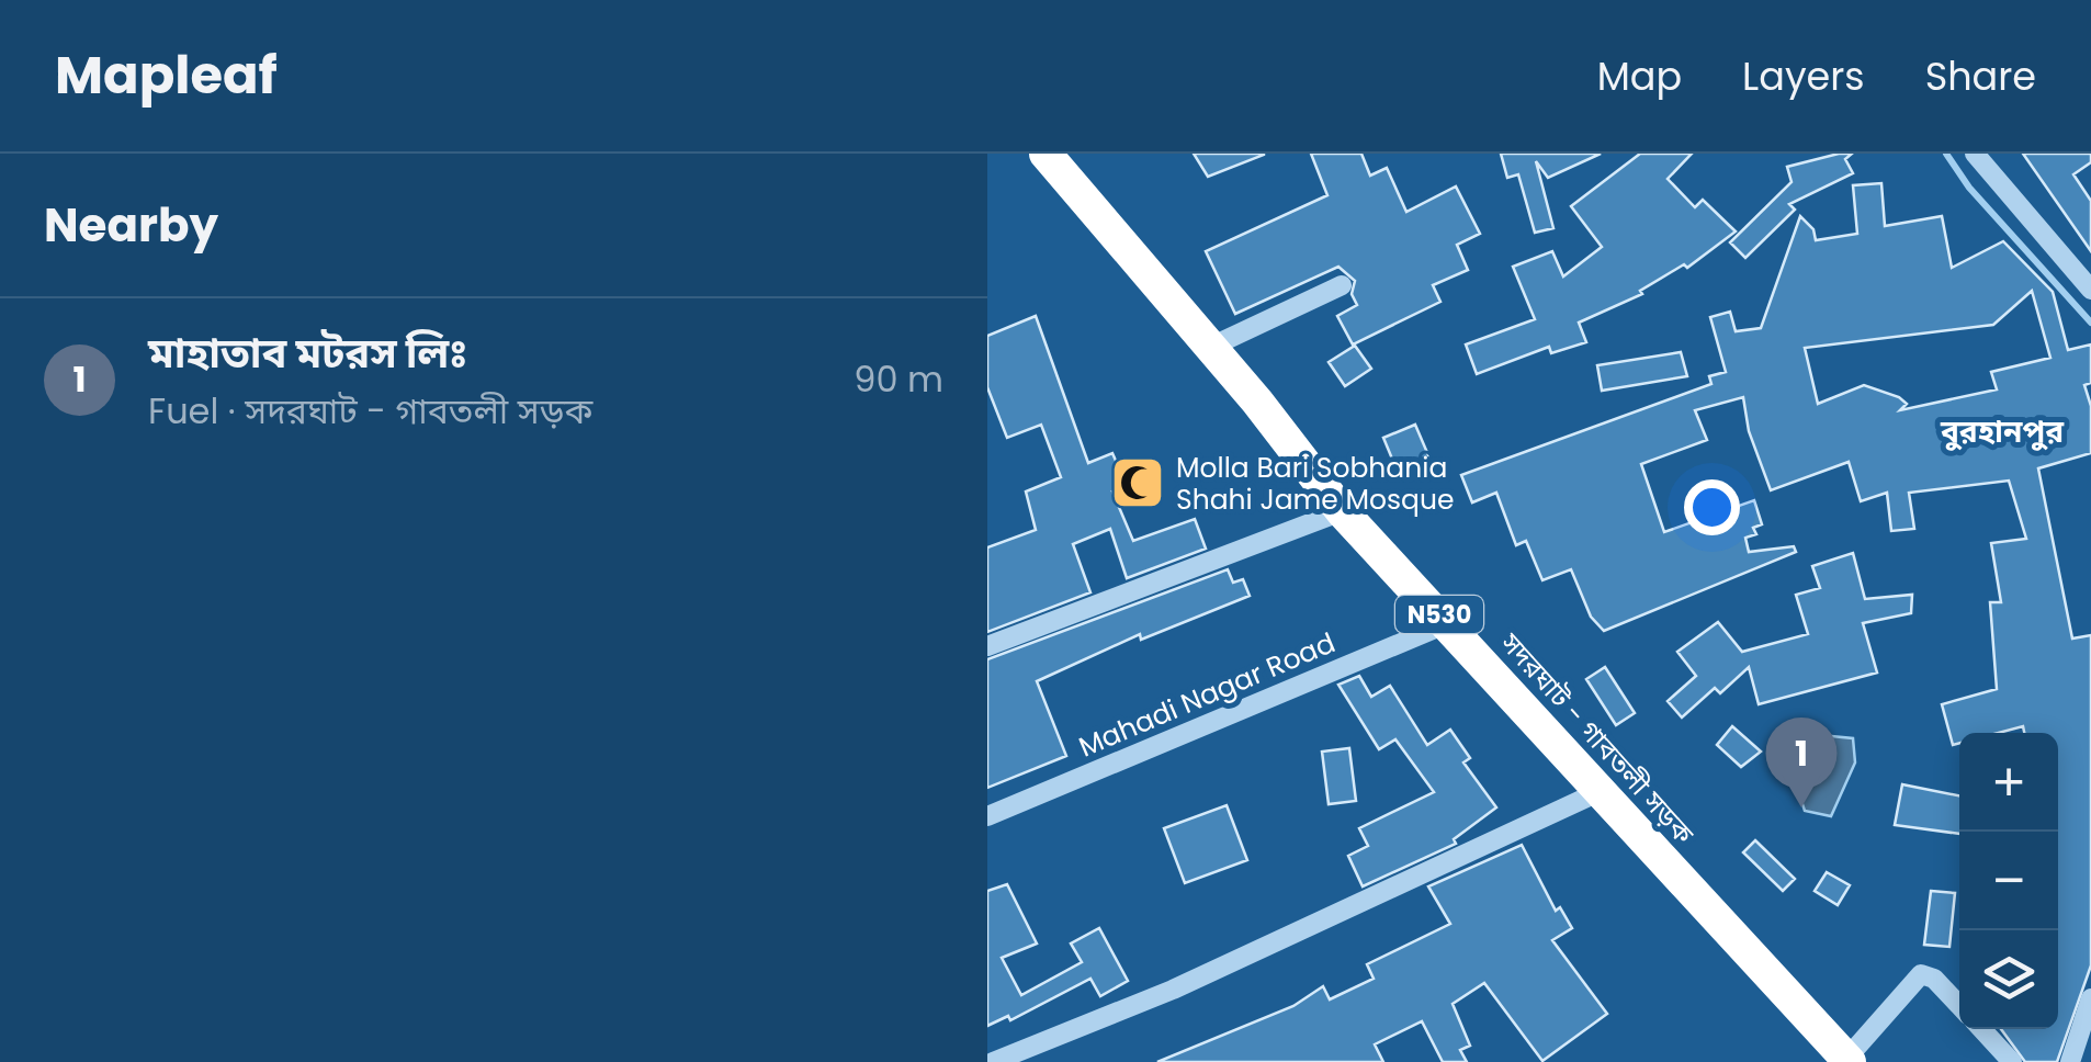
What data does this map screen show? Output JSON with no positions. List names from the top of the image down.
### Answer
{
  "streets": {
    "highway": ["N530", "সদরঘাট - গাবতলী সড়ক"],
    "street": ["Mahadi Nagar Road"]
  },
  "crossings": [
    ["Mahadi Nagar Road", "সদরঘাট - গাবতলী সড়ক"]
  ],
  "districts": ["বুরহানপুর"],
  "places": {
    "mosque": ["Molla Bari Sobhania Shahi Jame Mosque"]
  },
  "page": {
    "header": "Mapleaf",
    "nav": ["Map", "Layers", "Share"],
    "heading": "Nearby",
    "list": [
      {
        "mark": "1",
        "name": "মাহাতাব মটরস লিঃ",
        "note": "Fuel · সদরঘাট - গাবতলী সড়ক",
        "value": "90 m"
      }
    ],
    "pins": "1",
    "map_buttons": ["+", "−"]
  }
}
